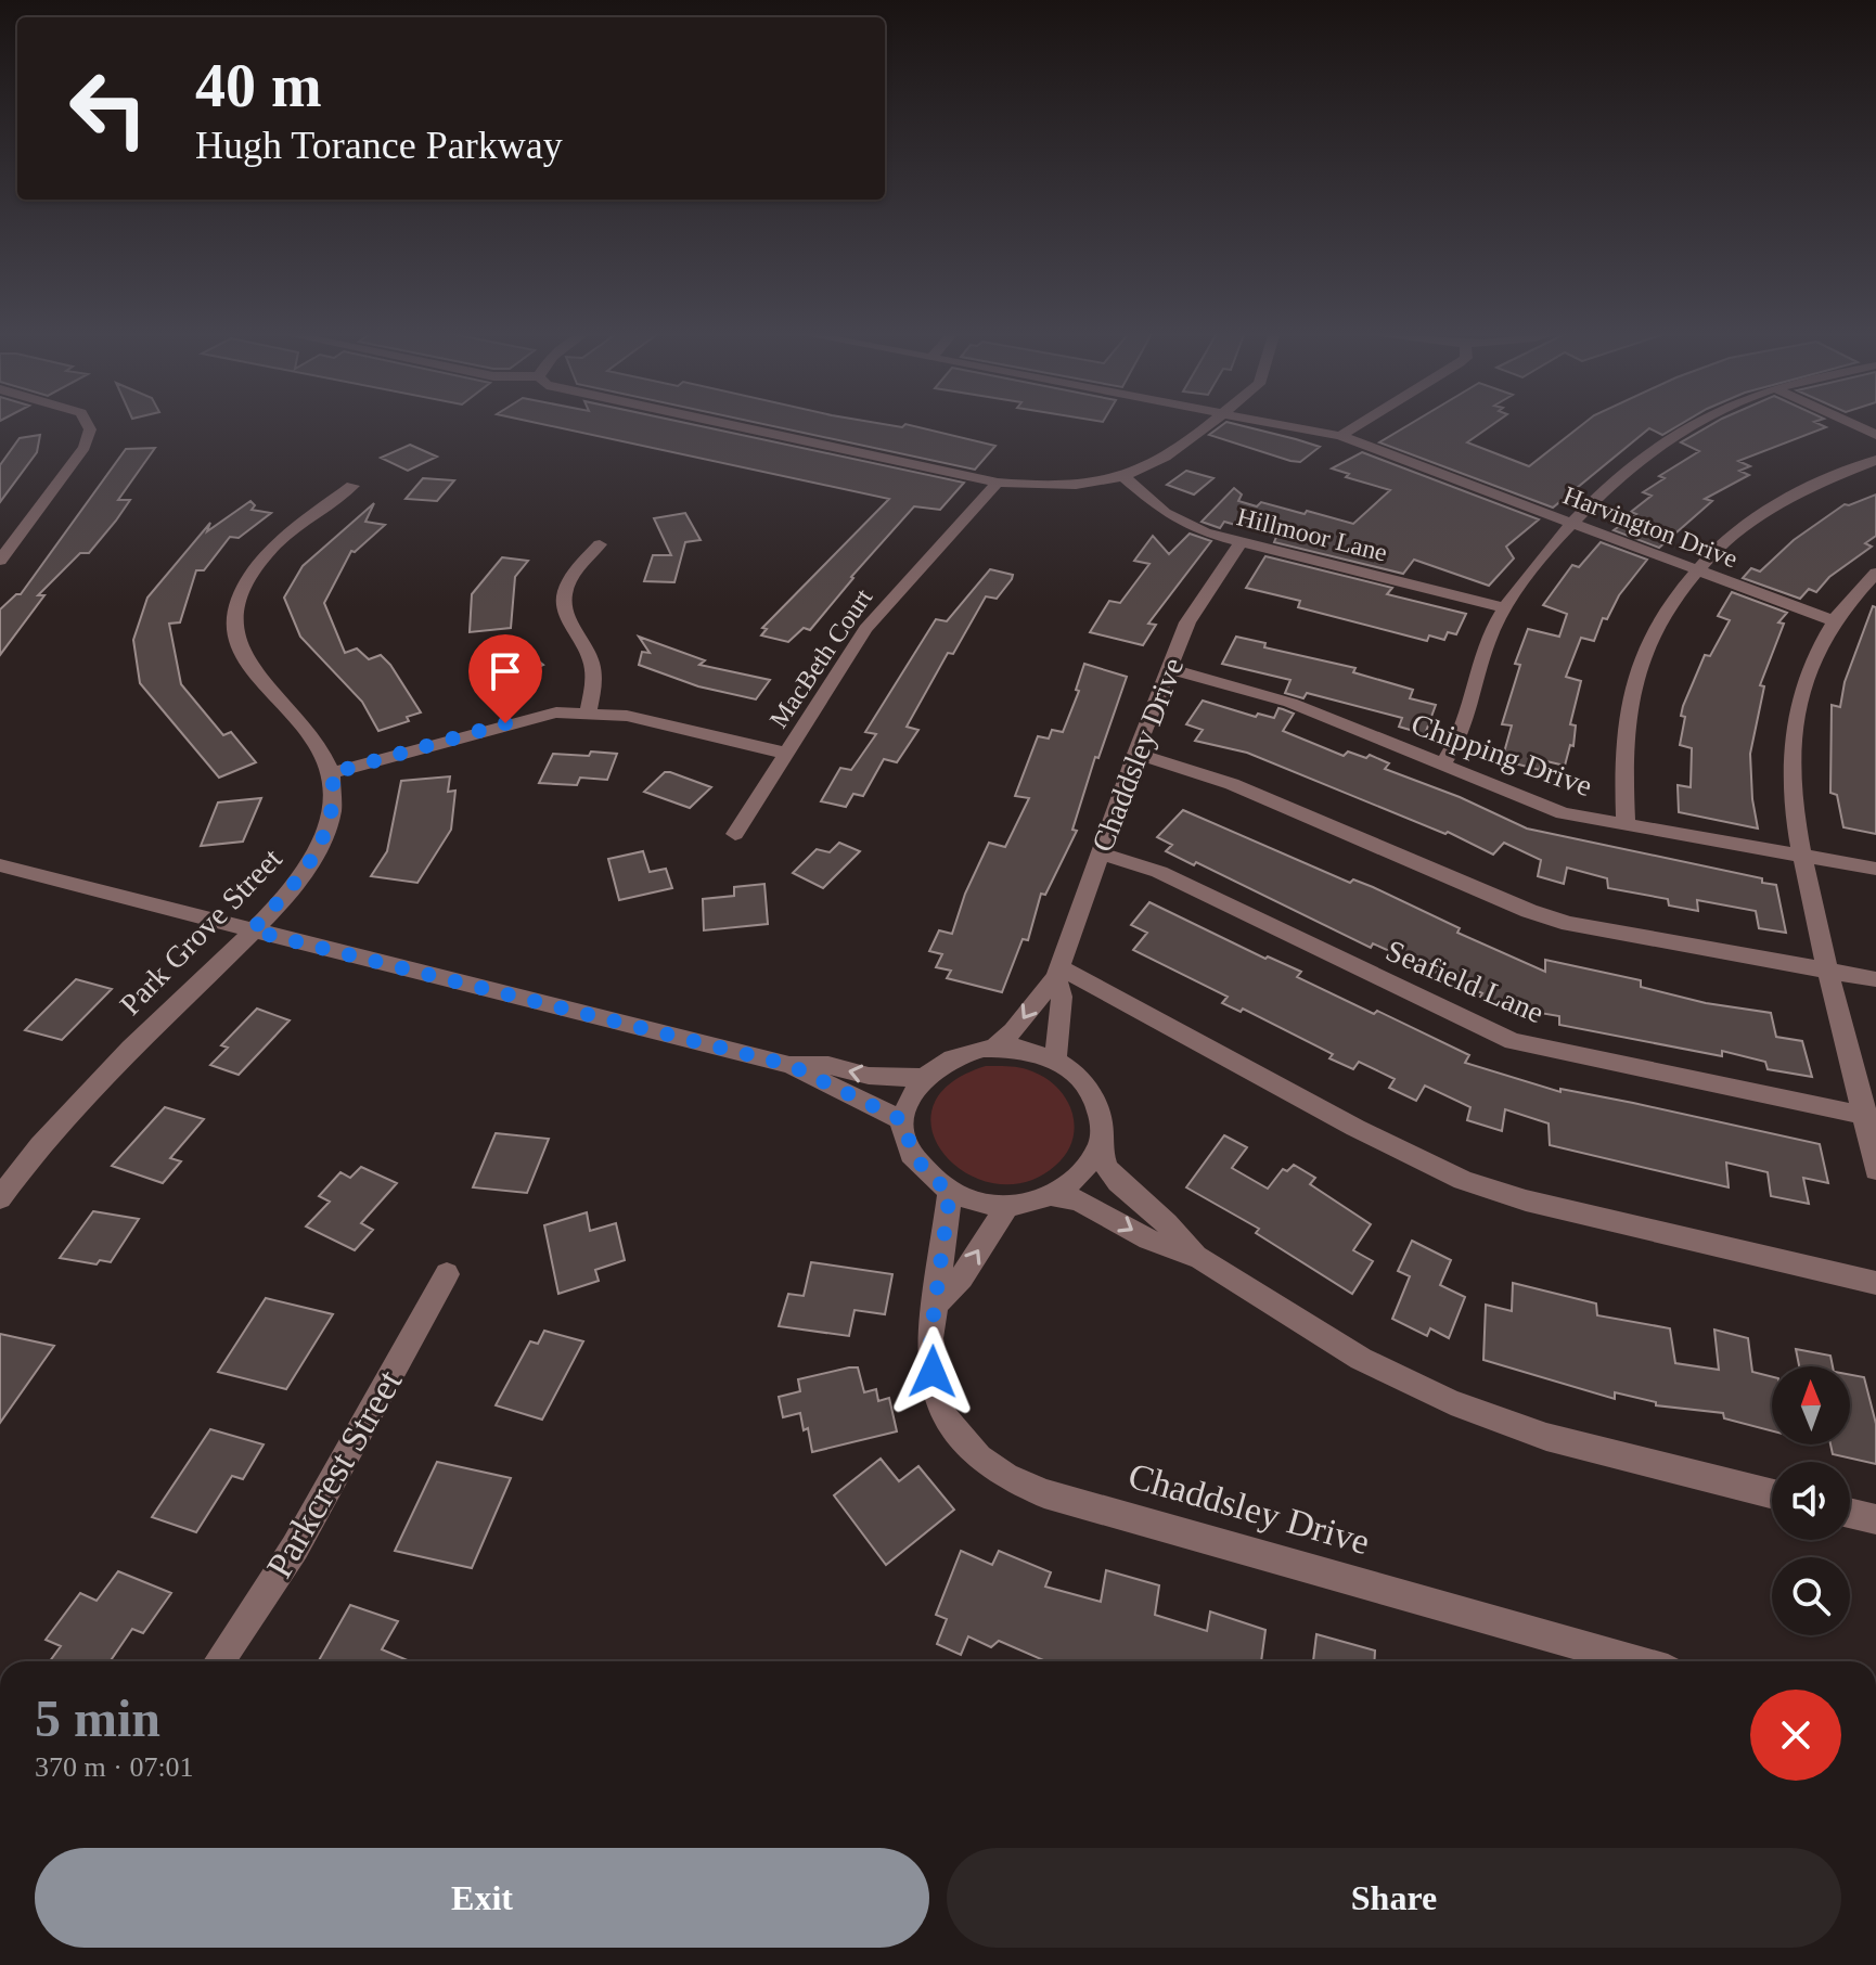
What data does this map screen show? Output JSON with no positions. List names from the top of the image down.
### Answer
{
  "streets": {
    "street": [
      "Harvington Drive",
      "Hillmoor Lane",
      "MacBeth Court",
      "Chaddsley Drive",
      "Chipping Drive",
      "Park Grove Street",
      "Seafield Lane",
      "Parkcrest Street"
    ]
  },
  "crossings": [
    ["Hillmoor Lane", "Chaddsley Drive"],
    ["Chaddsley Drive", "Chipping Drive"],
    ["Chaddsley Drive", "Seafield Lane"]
  ],
  "north": "top",
  "page": {
    "turn": ["40 m", "Hugh Torance Parkway"],
    "heading": ["5 min", "370 m · 07:01"],
    "buttons": ["Exit", "Share"]
  }
}
